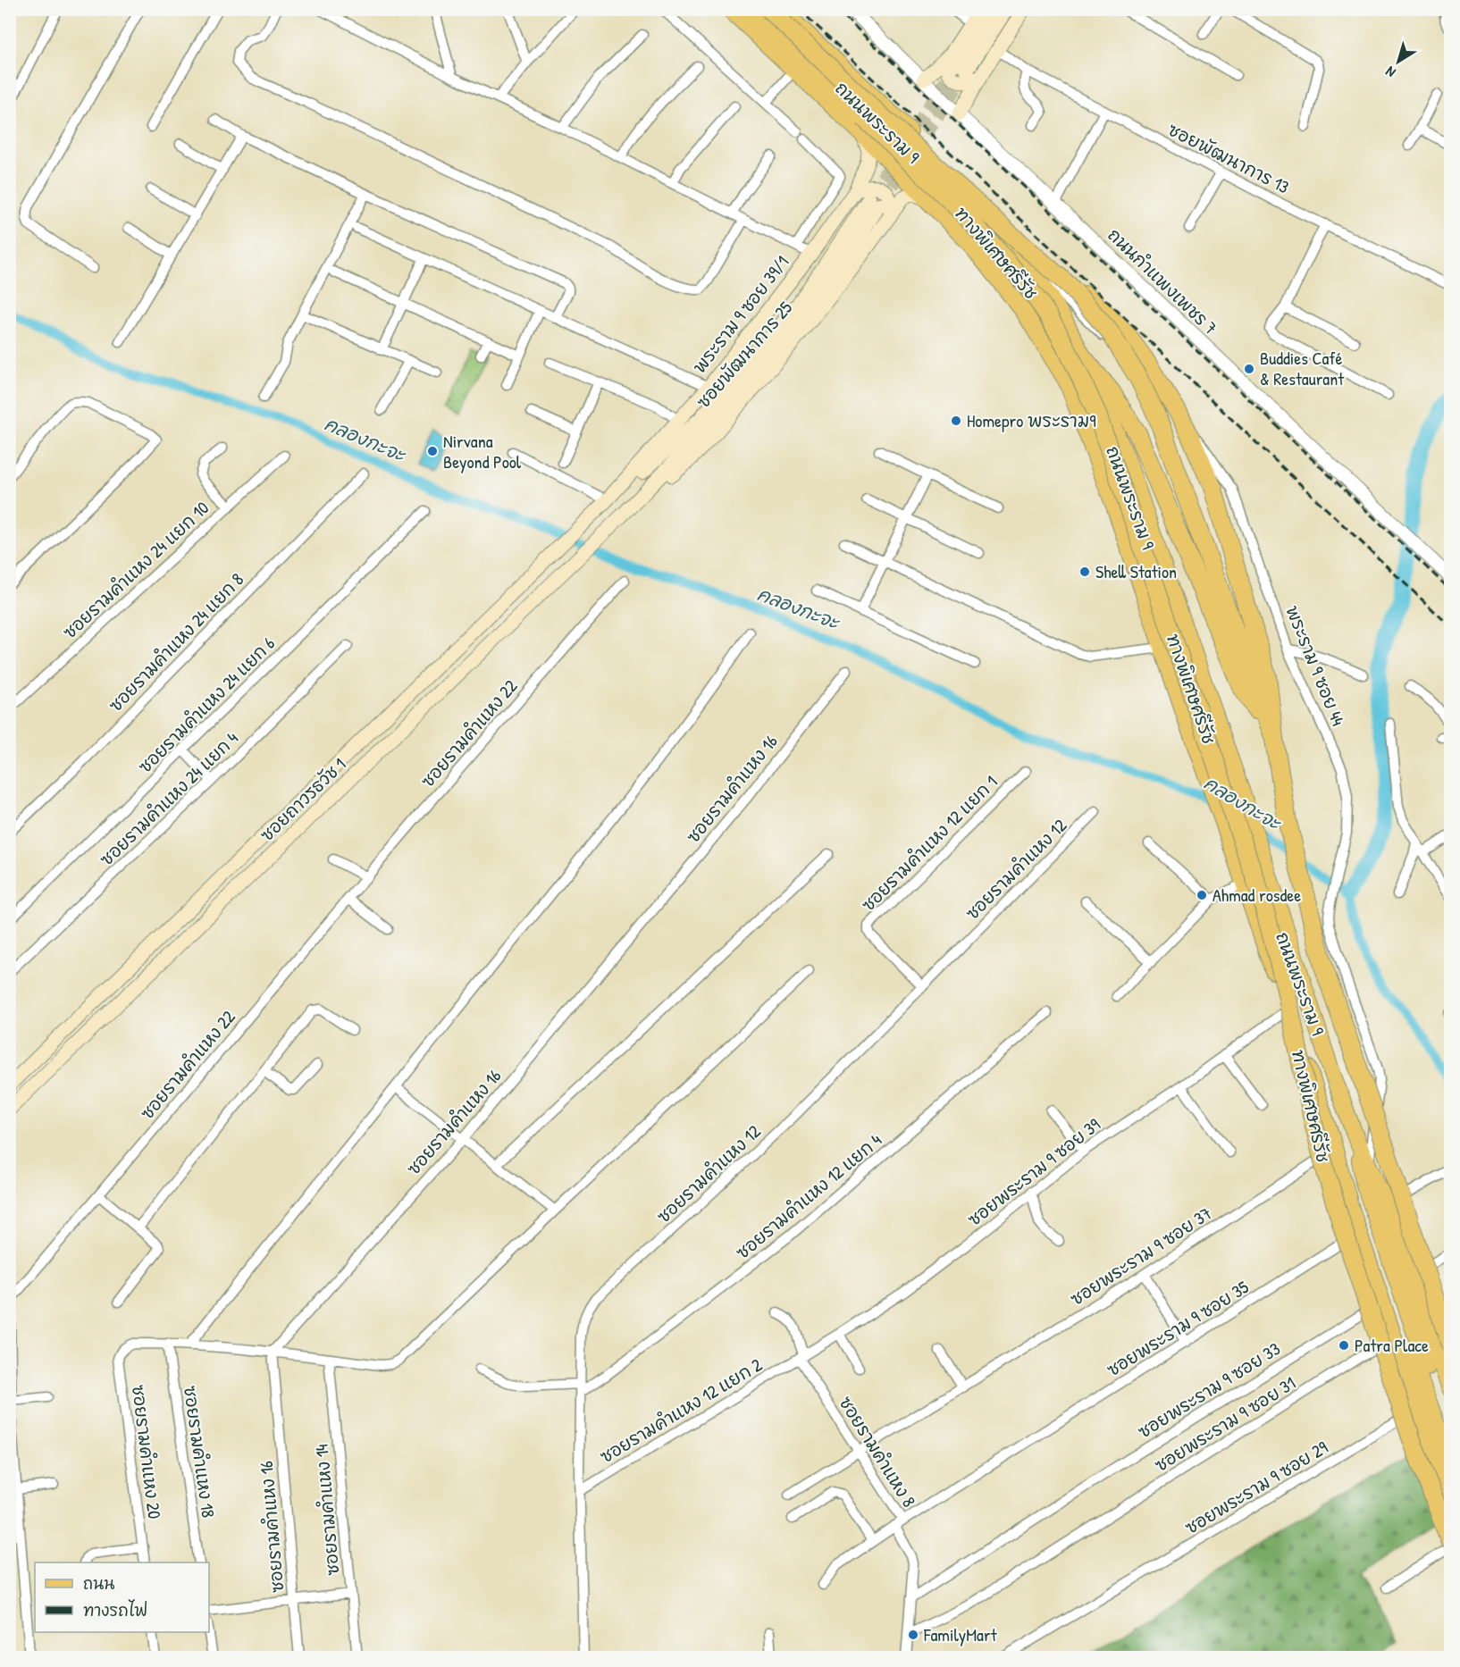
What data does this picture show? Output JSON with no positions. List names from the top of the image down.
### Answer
{
  "streets": {
    "highway": ["ทางพิเศษศรีรัช"],
    "main road": [
      "ถนนพระราม 9",
      "พระราม 9 ซอย 39/1",
      "ซอยพัฒนาการ 25",
      "ซอยถาวรธวัช 1"
    ],
    "street": [
      "ซอยพัฒนาการ 13",
      "ถนนกำแพงเพชร 7",
      "ซอยรามคำแหง 24 แยก 10",
      "ซอยรามคำแหง 24 แยก 8",
      "พระราม 9 ซอย 44",
      "ซอยรามคำแหง 24 แยก 6",
      "ซอยรามคำแหง 22",
      "ซอยรามคำแหง 16",
      "ซอยรามคำแหง 24 แยก 4",
      "ซอยรามคำแหง 12 แยก 1",
      "ซอยรามคำแหง 12",
      "ซอยพระราม 9 ซอย 39",
      "ซอยรามคำแหง 12 แยก 4",
      "ซอยพระราม 9 ซอย 37",
      "ซอยพระราม 9 ซอย 35",
      "ซอยพระราม 9 ซอย 33",
      "ซอยรามคำแหง 12 แยก 2",
      "ซอยพระราม 9 ซอย 31",
      "ซอยรามคำแหง 20",
      "ซอยรามคำแหง 18",
      "ซอยรามคำแหง 8",
      "ซอยพระราม 9 ซอย 29",
      "ซอยรามคำแหง 14"
    ]
  },
  "crossings": [
    ["ถนนพระราม 9", "พระราม 9 ซอย 39/1"],
    ["ถนนพระราม 9", "พระราม 9 ซอย 44"],
    ["ถนนพระราม 9", "ซอยพระราม 9 ซอย 39"],
    ["ถนนพระราม 9", "ซอยพระราม 9 ซอย 37"],
    ["ถนนพระราม 9", "ซอยพระราม 9 ซอย 35"],
    ["ถนนพระราม 9", "ซอยพระราม 9 ซอย 33"],
    ["ถนนพระราม 9", "ซอยพระราม 9 ซอย 31"],
    ["ถนนพระราม 9", "ซอยพระราม 9 ซอย 29"],
    ["พระราม 9 ซอย 39/1", "ซอยพัฒนาการ 25"],
    ["พระราม 9 ซอย 39/1", "ซอยถาวรธวัช 1"],
    ["ซอยพัฒนาการ 25", "ซอยถาวรธวัช 1"],
    ["ซอยรามคำแหง 12 แยก 1", "ซอยรามคำแหง 12"],
    ["ซอยรามคำแหง 12", "ซอยรามคำแหง 12 แยก 4"],
    ["ซอยรามคำแหง 12", "ซอยรามคำแหง 12 แยก 2"],
    ["ซอยพระราม 9 ซอย 39", "ซอยรามคำแหง 12 แยก 2"],
    ["ซอยพระราม 9 ซอย 39", "ซอยรามคำแหง 8"],
    ["ซอยพระราม 9 ซอย 37", "ซอยรามคำแหง 8"],
    ["ซอยพระราม 9 ซอย 35", "ซอยรามคำแหง 8"],
    ["ซอยพระราม 9 ซอย 33", "ซอยรามคำแหง 8"],
    ["ซอยรามคำแหง 12 แยก 2", "ซอยรามคำแหง 8"],
    ["ซอยพระราม 9 ซอย 31", "ซอยรามคำแหง 8"],
    ["ซอยรามคำแหง 20", "ซอยรามคำแหง 18"]
  ],
  "water": ["คลองกะจะ"],
  "places": [
    "Buddies Café & Restaurant",
    "Homepro พระราม9",
    "Nirvana Beyond Pool",
    "Shell Station",
    "Ahmad rosdee",
    "Patra Place",
    "FamilyMart"
  ],
  "legend": ["ถนน", "ทางรถไฟ"],
  "north": "bottom left"
}
